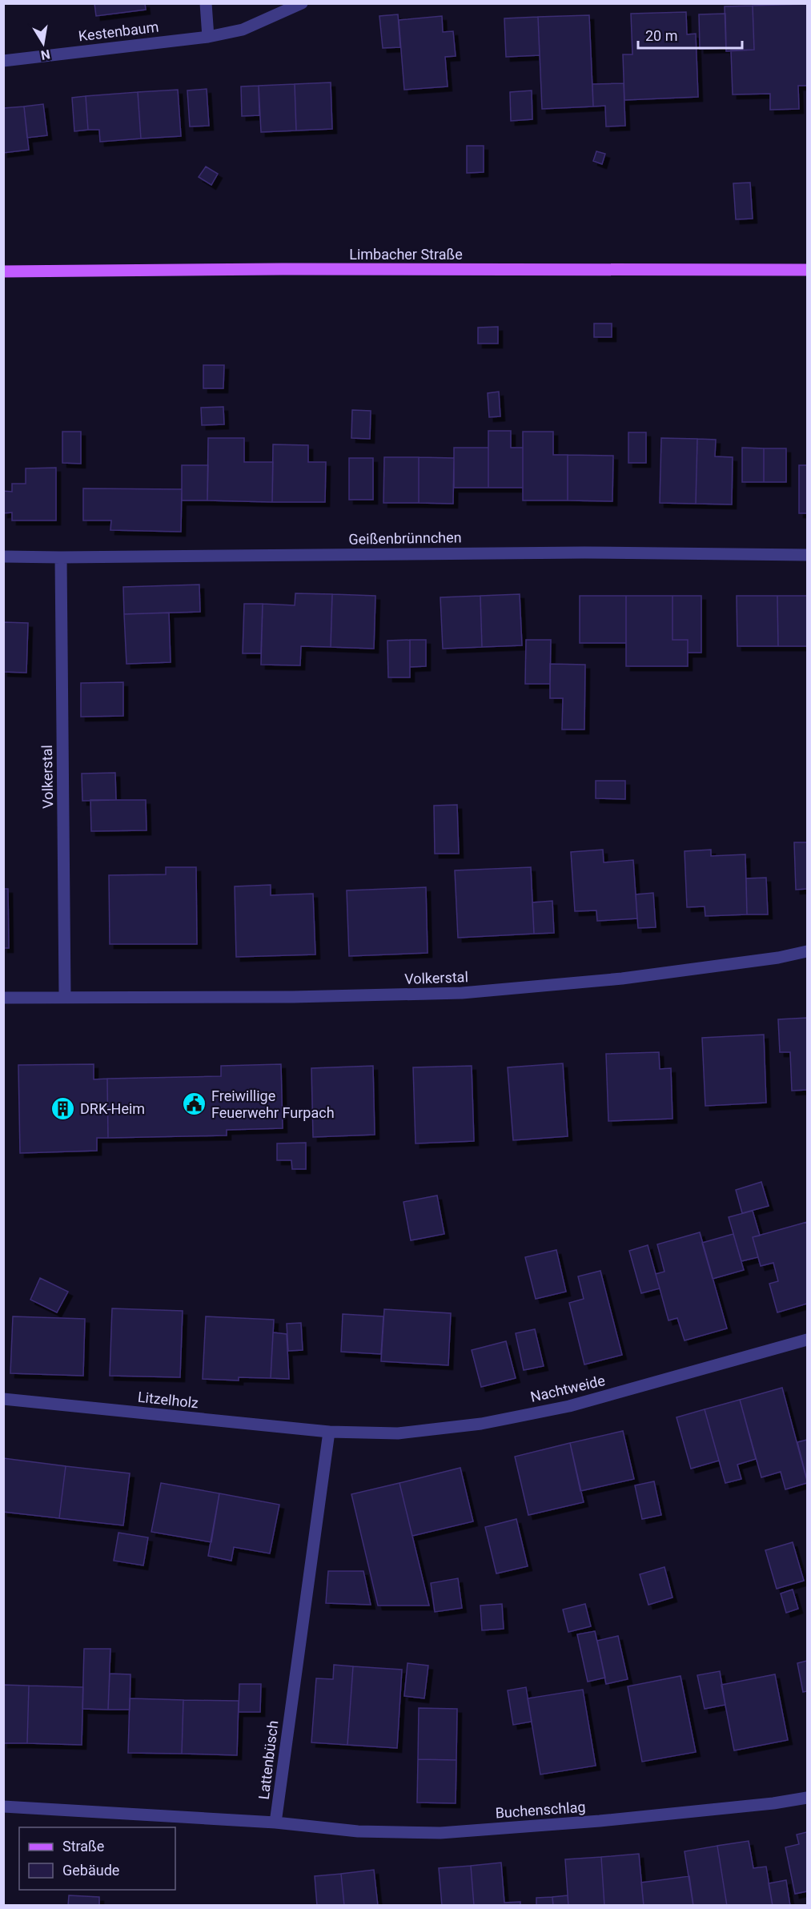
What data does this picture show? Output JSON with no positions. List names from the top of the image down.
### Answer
{
  "streets": {
    "main road": ["Limbacher Straße"],
    "street": [
      "Kestenbaum",
      "Geißenbrünnchen",
      "Volkerstal",
      "Nachtweide",
      "Litzelholz",
      "Lattenbüsch",
      "Buchenschlag"
    ]
  },
  "crossings": [
    ["Geißenbrünnchen", "Volkerstal"],
    ["Nachtweide", "Litzelholz"],
    ["Nachtweide", "Lattenbüsch"],
    ["Litzelholz", "Lattenbüsch"],
    ["Lattenbüsch", "Buchenschlag"]
  ],
  "places": {
    "public building": ["Freiwillige Feuerwehr Furpach"],
    "building": ["DRK-Heim"]
  },
  "legend": ["Straße", "Gebäude"],
  "scale_bar": "20 m",
  "north": "bottom"
}
